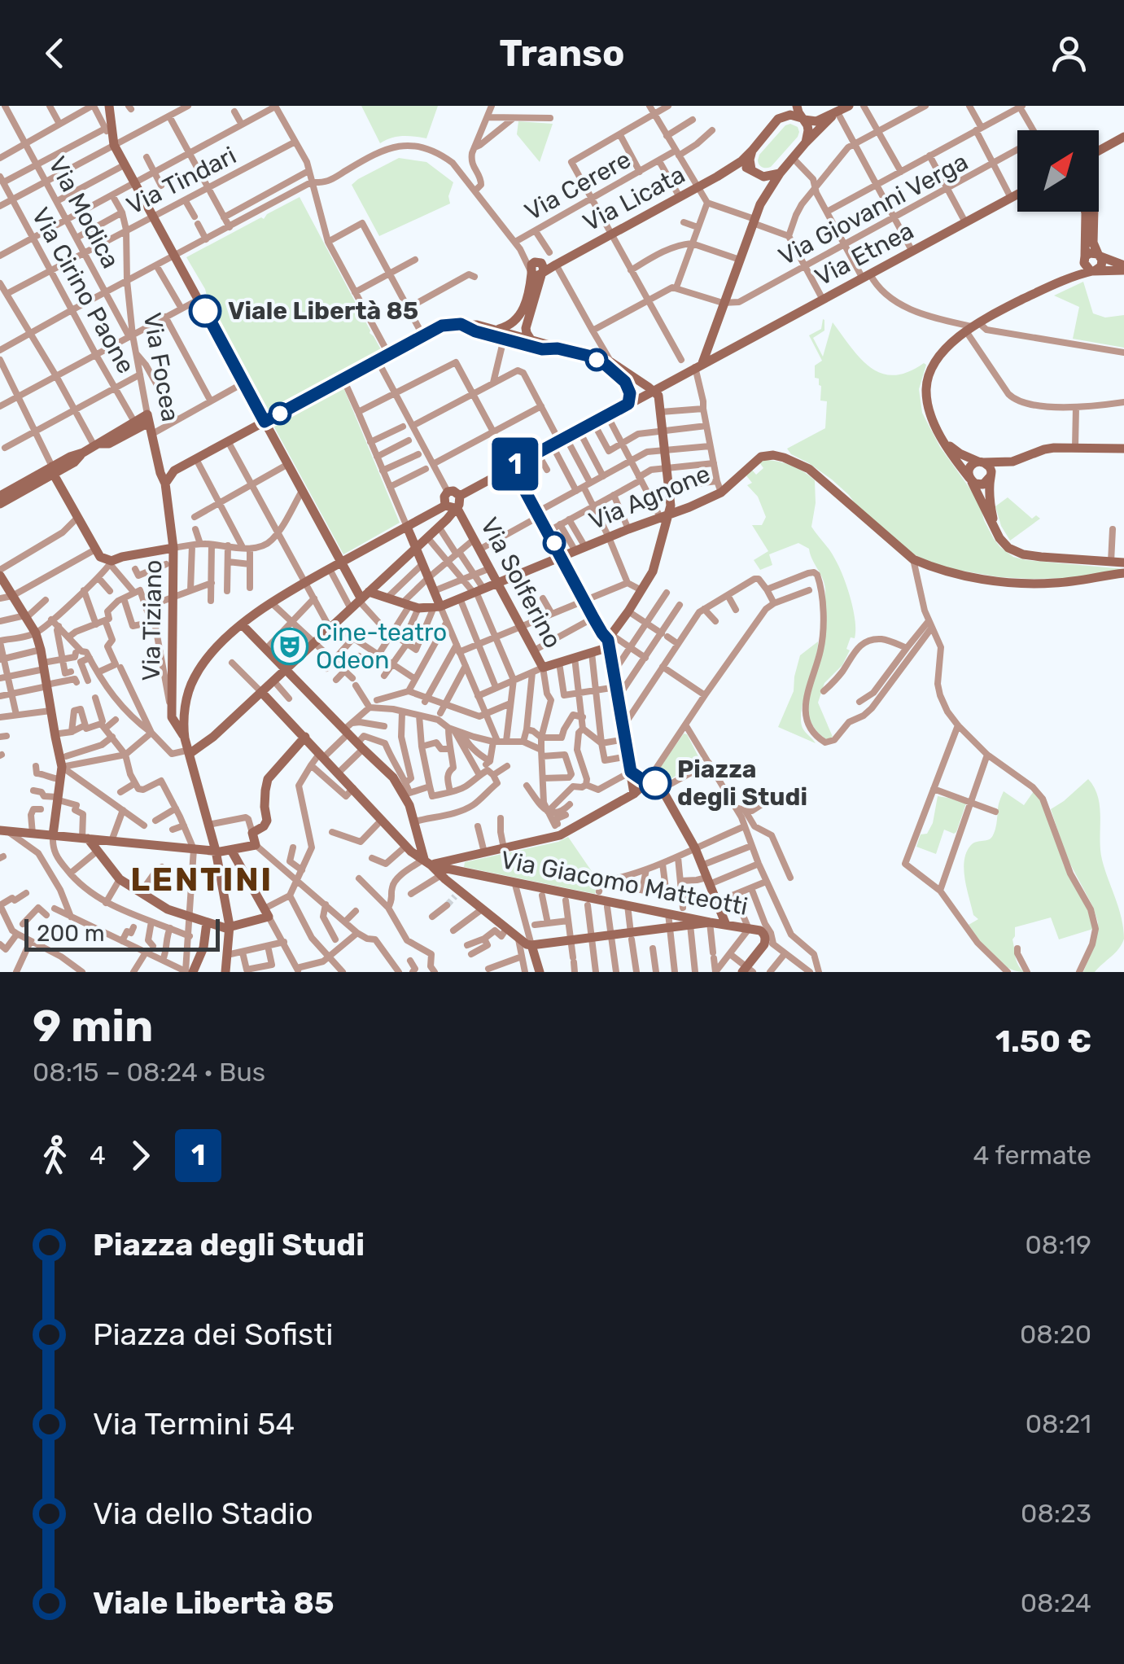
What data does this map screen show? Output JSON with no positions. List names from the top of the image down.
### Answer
{
  "streets": {
    "main road": [
      "Via Licata",
      "Via Etnea",
      "Via Focea",
      "Via Agnone",
      "Via Solferino",
      "Via Tiziano",
      "Via Giacomo Matteotti"
    ],
    "street": [
      "Via Tindari",
      "Via Cerere",
      "Via Giovanni Verga",
      "Via Modica",
      "Via Cirino Paone"
    ]
  },
  "crossings": [
    ["Via Tindari", "Via Modica"],
    ["Via Tindari", "Via Cirino Paone"],
    ["Via Tindari", "Via Focea"],
    ["Via Modica", "Via Focea"],
    ["Via Focea", "Via Tiziano"],
    ["Via Agnone", "Via Solferino"]
  ],
  "districts": ["LENTINI"],
  "places": {
    "other": ["Viale Libertà 85", "Piazza degli Studi"],
    "theatre": ["Cine-teatro Odeon"]
  },
  "lines": ["bus line 1"],
  "scale_bar": "200 m",
  "north": "top right",
  "page": {
    "header": "Transo",
    "on_map": "1",
    "scale": "200 m",
    "heading": ["9 min", "08:15 – 08:24 · Bus", "1.50 €"],
    "legs": ["4", "1", "4 fermate"],
    "list": [
      {
        "name": "Piazza degli Studi",
        "value": "08:19"
      },
      {
        "name": "Piazza dei Sofisti",
        "value": "08:20"
      },
      {
        "name": "Via Termini 54",
        "value": "08:21"
      },
      {
        "name": "Via dello Stadio",
        "value": "08:23"
      },
      {
        "name": "Viale Libertà 85",
        "value": "08:24"
      }
    ]
  }
}
